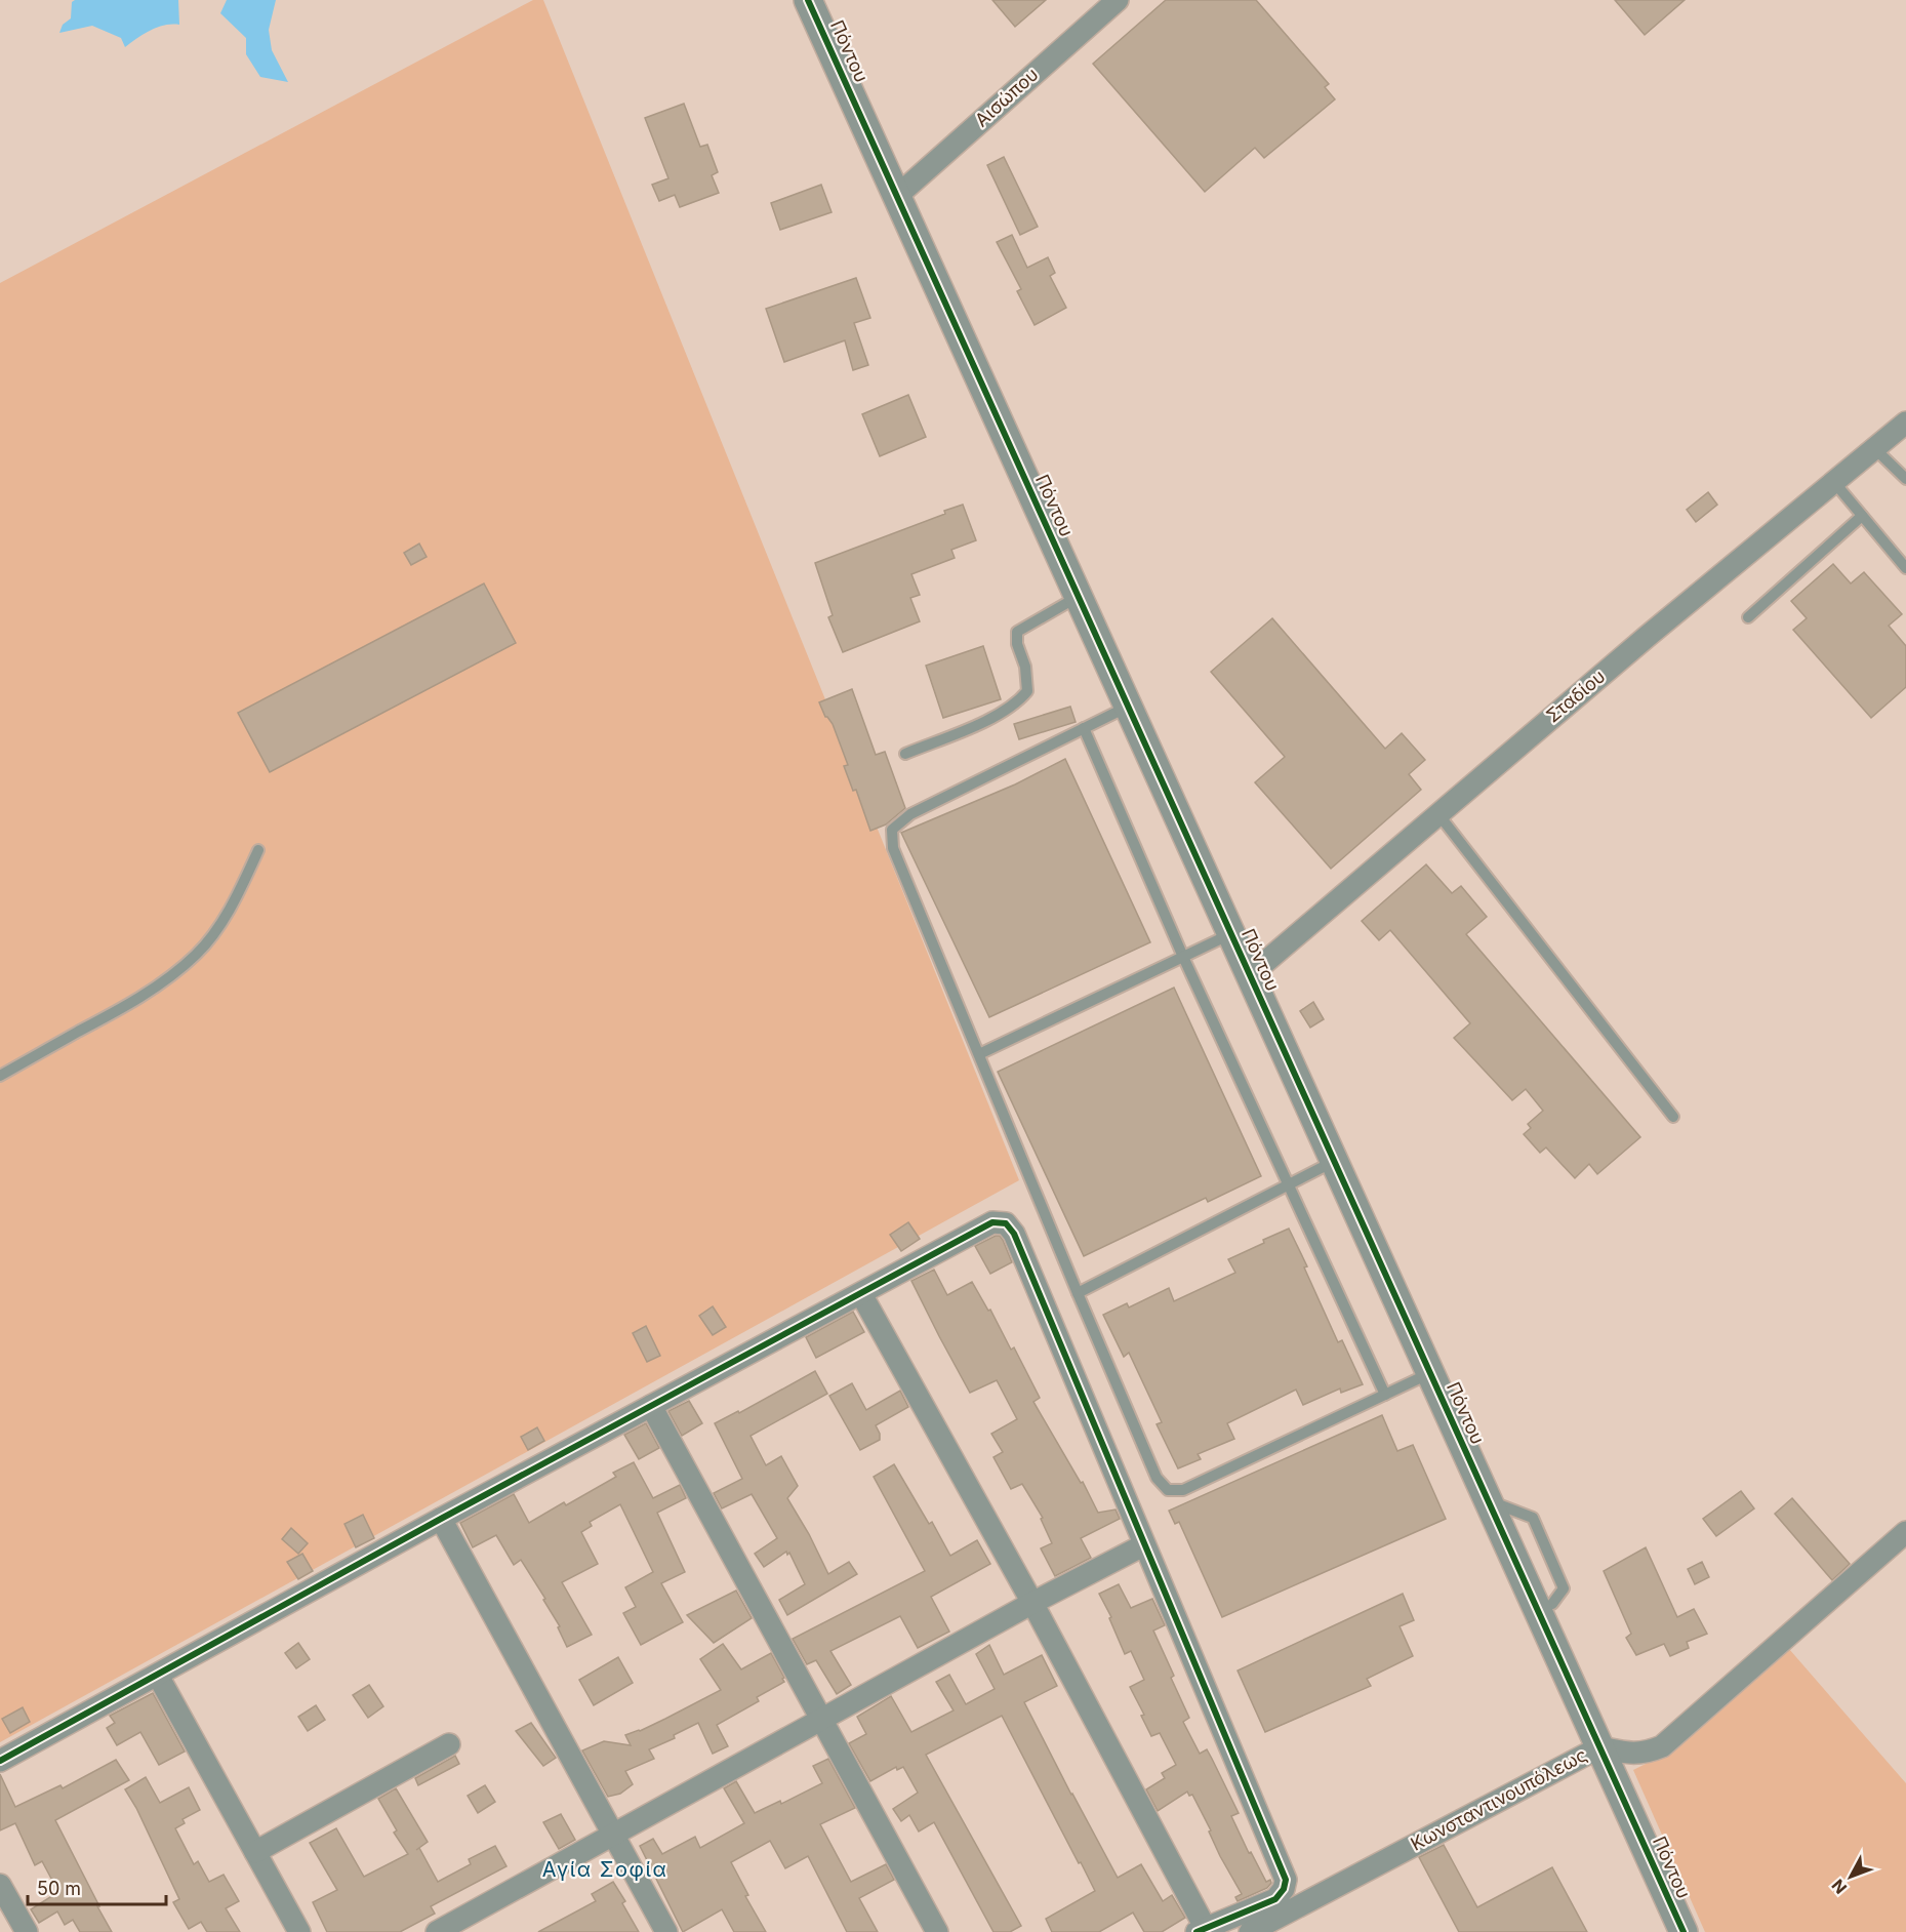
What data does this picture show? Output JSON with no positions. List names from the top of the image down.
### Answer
{
  "streets": {
    "street": [
      "Πόντου",
      "Αισώπου",
      "Σταδίου",
      "Κωνσταντινουπόλεως"
    ]
  },
  "crossings": [
    ["Πόντου", "Αισώπου"],
    ["Πόντου", "Σταδίου"],
    ["Πόντου", "Κωνσταντινουπόλεως"]
  ],
  "districts": ["Αγία Σοφία"],
  "scale_bar": "50 m",
  "north": "bottom left"
}
